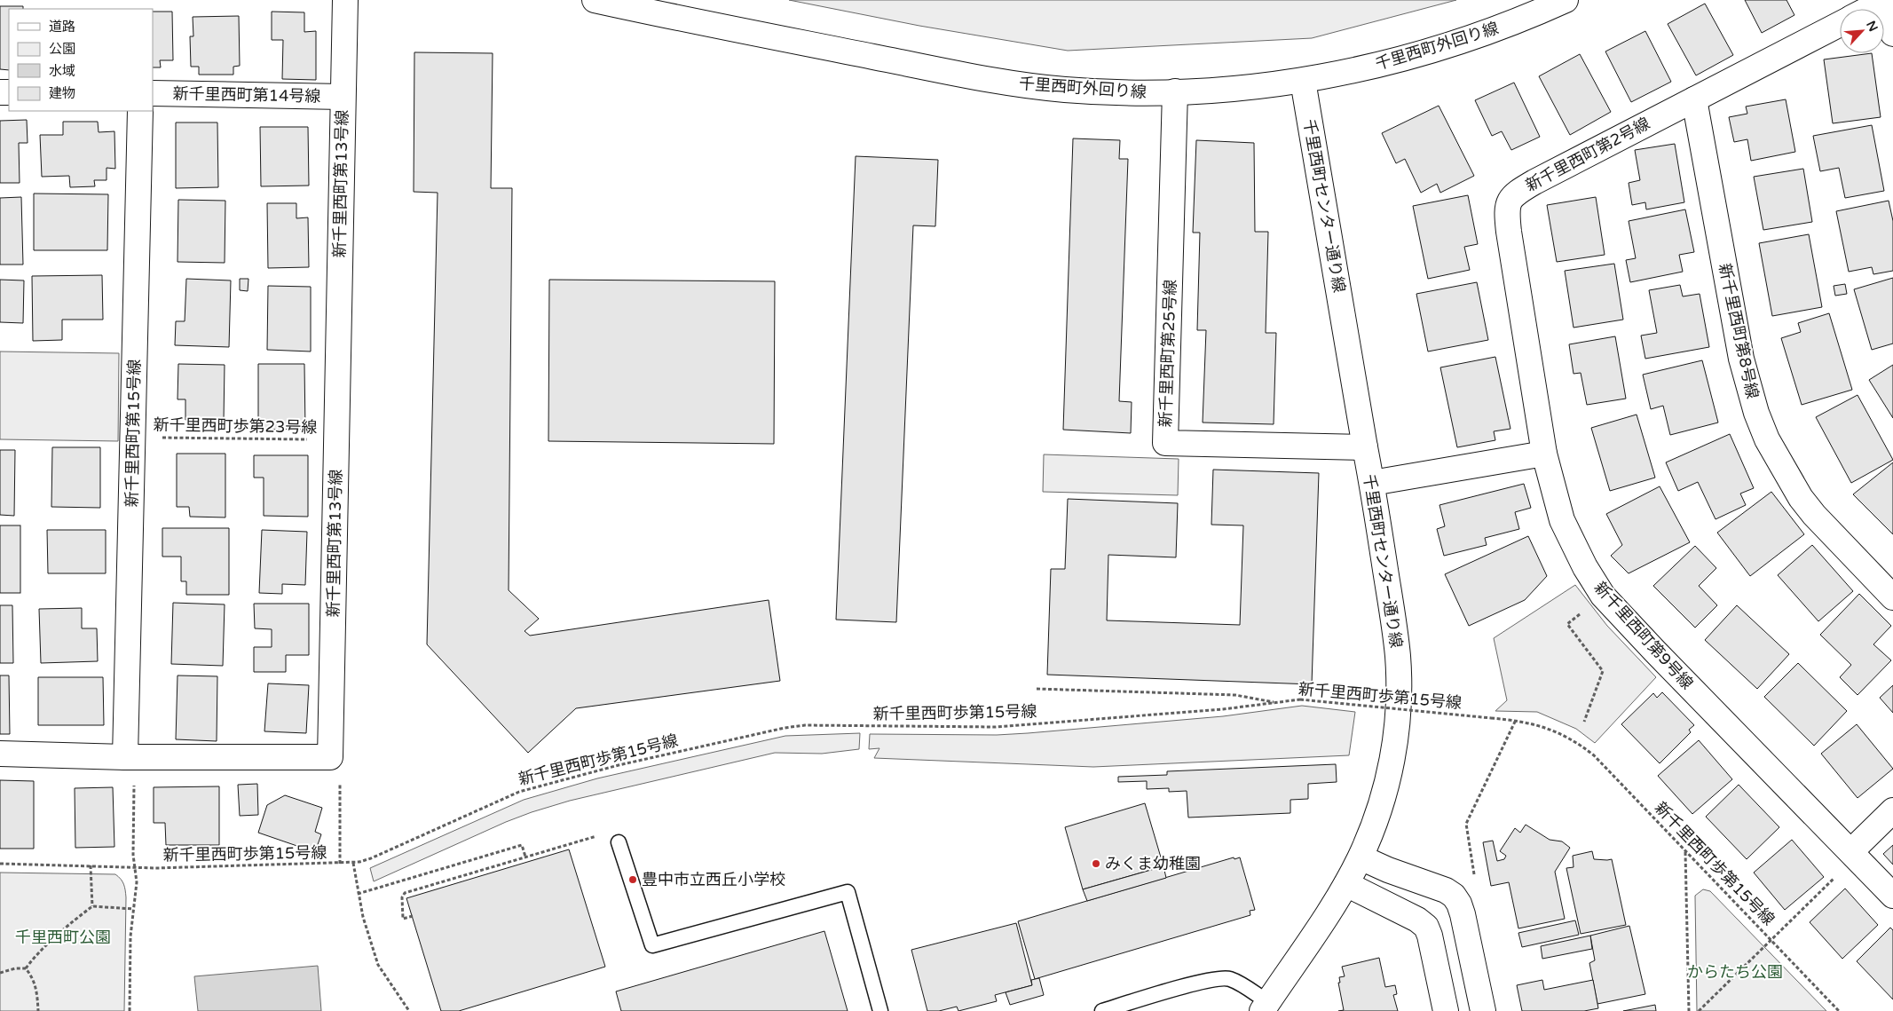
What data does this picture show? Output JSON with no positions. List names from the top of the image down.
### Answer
{
  "streets": {
    "street": [
      "千里西町外回り線",
      "新千里西町第14号線",
      "新千里西町第2号線",
      "新千里西町第13号線",
      "千里西町センター通り線",
      "新千里西町第8号線",
      "新千里西町第25号線",
      "新千里西町第15号線",
      "新千里西町第9号線"
    ],
    "path": ["新千里西町歩第23号線", "新千里西町歩第15号線"]
  },
  "crossings": [
    ["千里西町外回り線", "千里西町センター通り線"],
    ["千里西町外回り線", "新千里西町第25号線"],
    ["新千里西町第14号線", "新千里西町第13号線"],
    ["新千里西町第2号線", "新千里西町第8号線"],
    ["新千里西町第2号線", "新千里西町第9号線"],
    ["新千里西町第13号線", "新千里西町歩第23号線"],
    ["千里西町センター通り線", "新千里西町第25号線"],
    ["新千里西町歩第23号線", "新千里西町第15号線"]
  ],
  "parks": ["千里西町公園", "からたち公園"],
  "places": ["みくま幼稚園", "豊中市立西丘小学校"],
  "legend": [
    "道路",
    "公園",
    "水域",
    "建物"
  ],
  "north": "top right"
}
